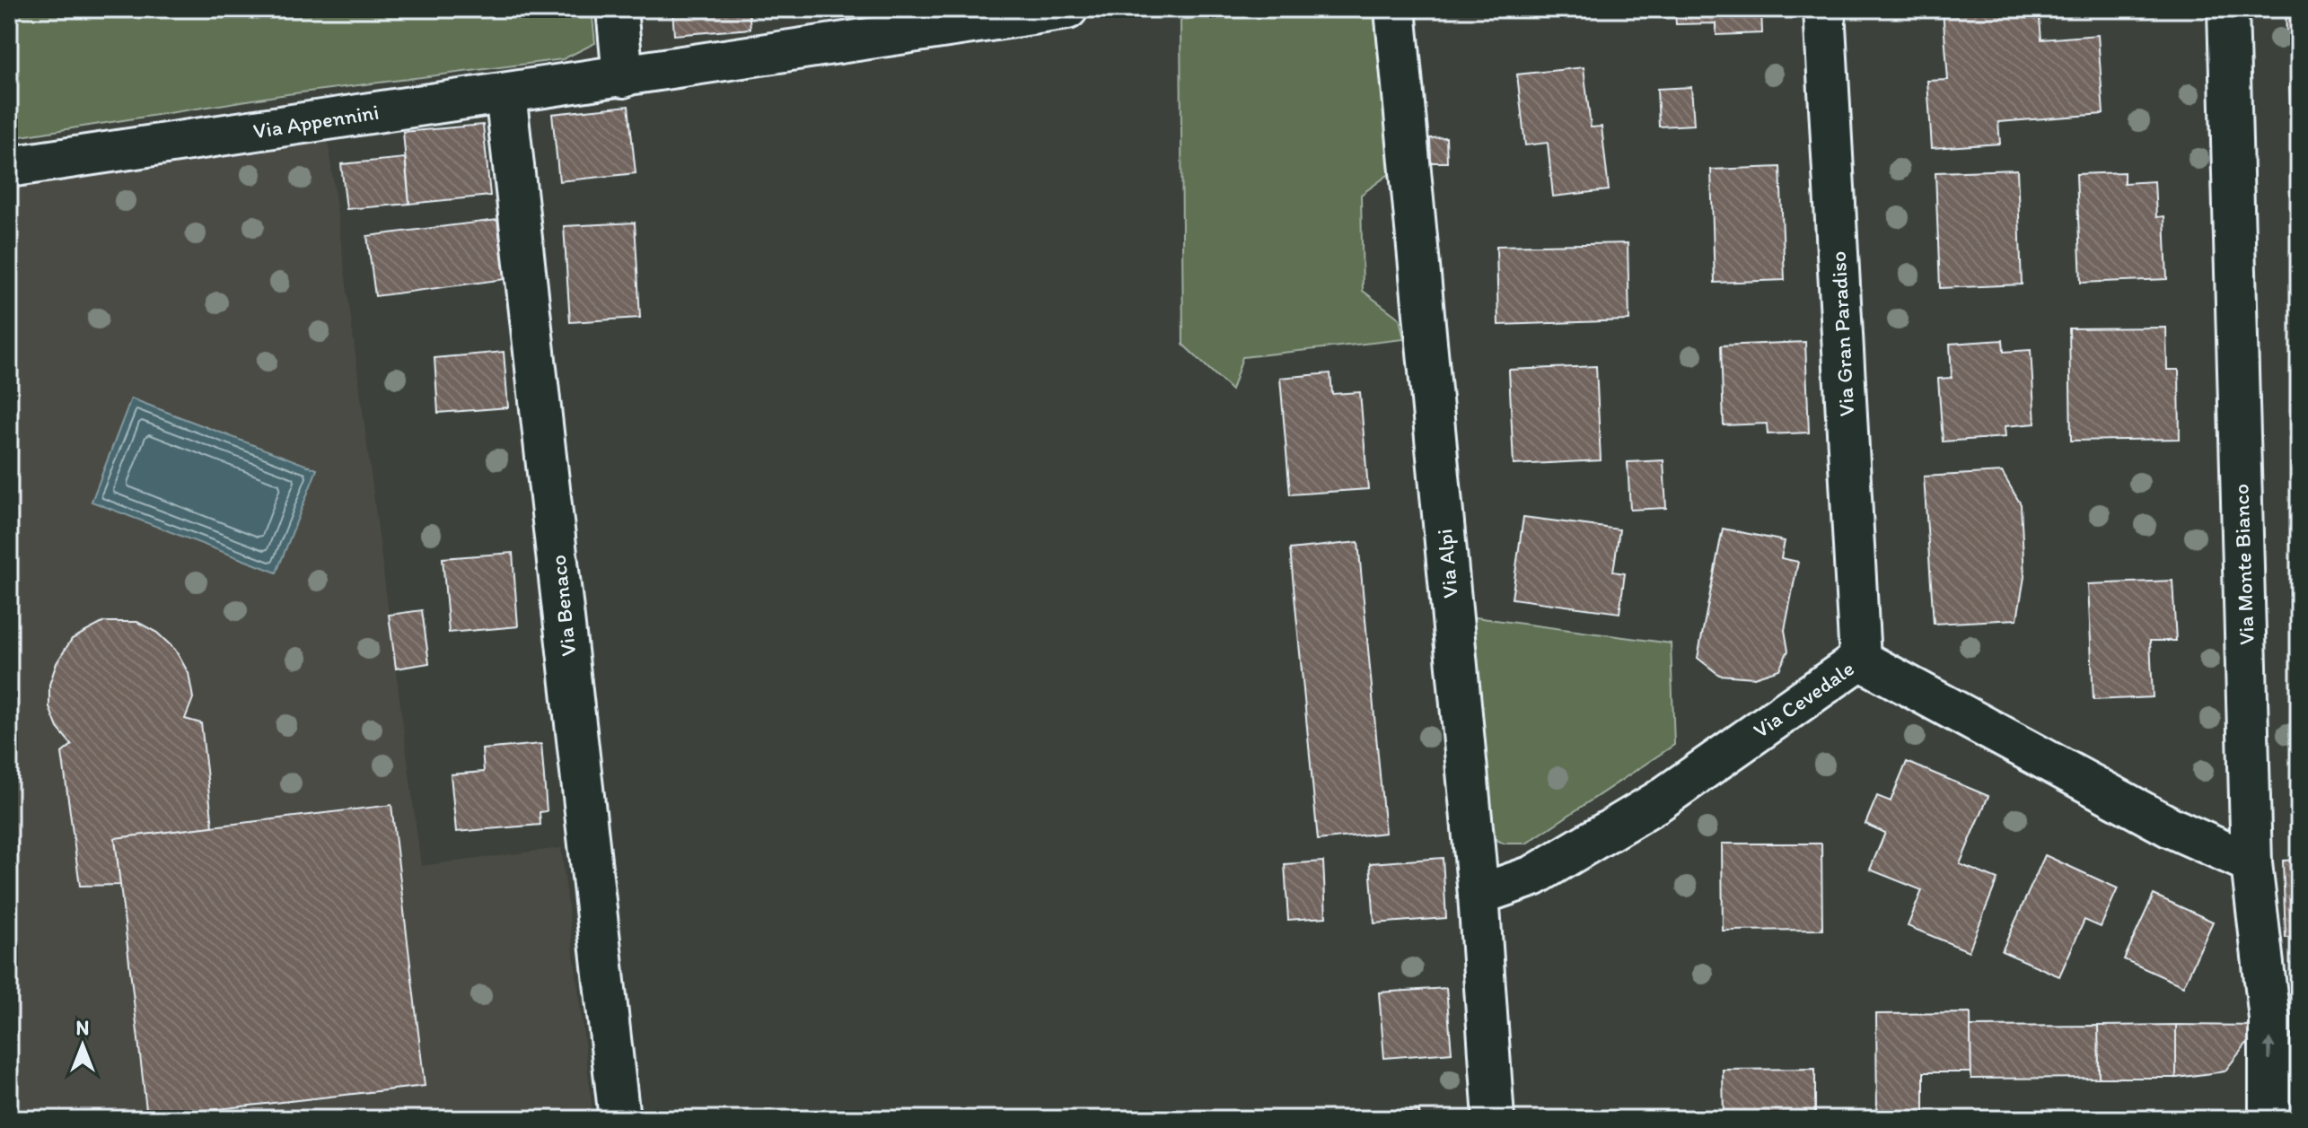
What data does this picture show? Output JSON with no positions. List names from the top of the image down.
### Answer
{
  "streets": {
    "street": [
      "Via Appennini",
      "Via Gran Paradiso",
      "Via Alpi",
      "Via Monte Bianco",
      "Via Benaco",
      "Via Cevedale"
    ]
  },
  "crossings": [
    ["Via Appennini", "Via Benaco"],
    ["Via Gran Paradiso", "Via Cevedale"],
    ["Via Alpi", "Via Cevedale"],
    ["Via Monte Bianco", "Via Cevedale"]
  ],
  "north": "top"
}
